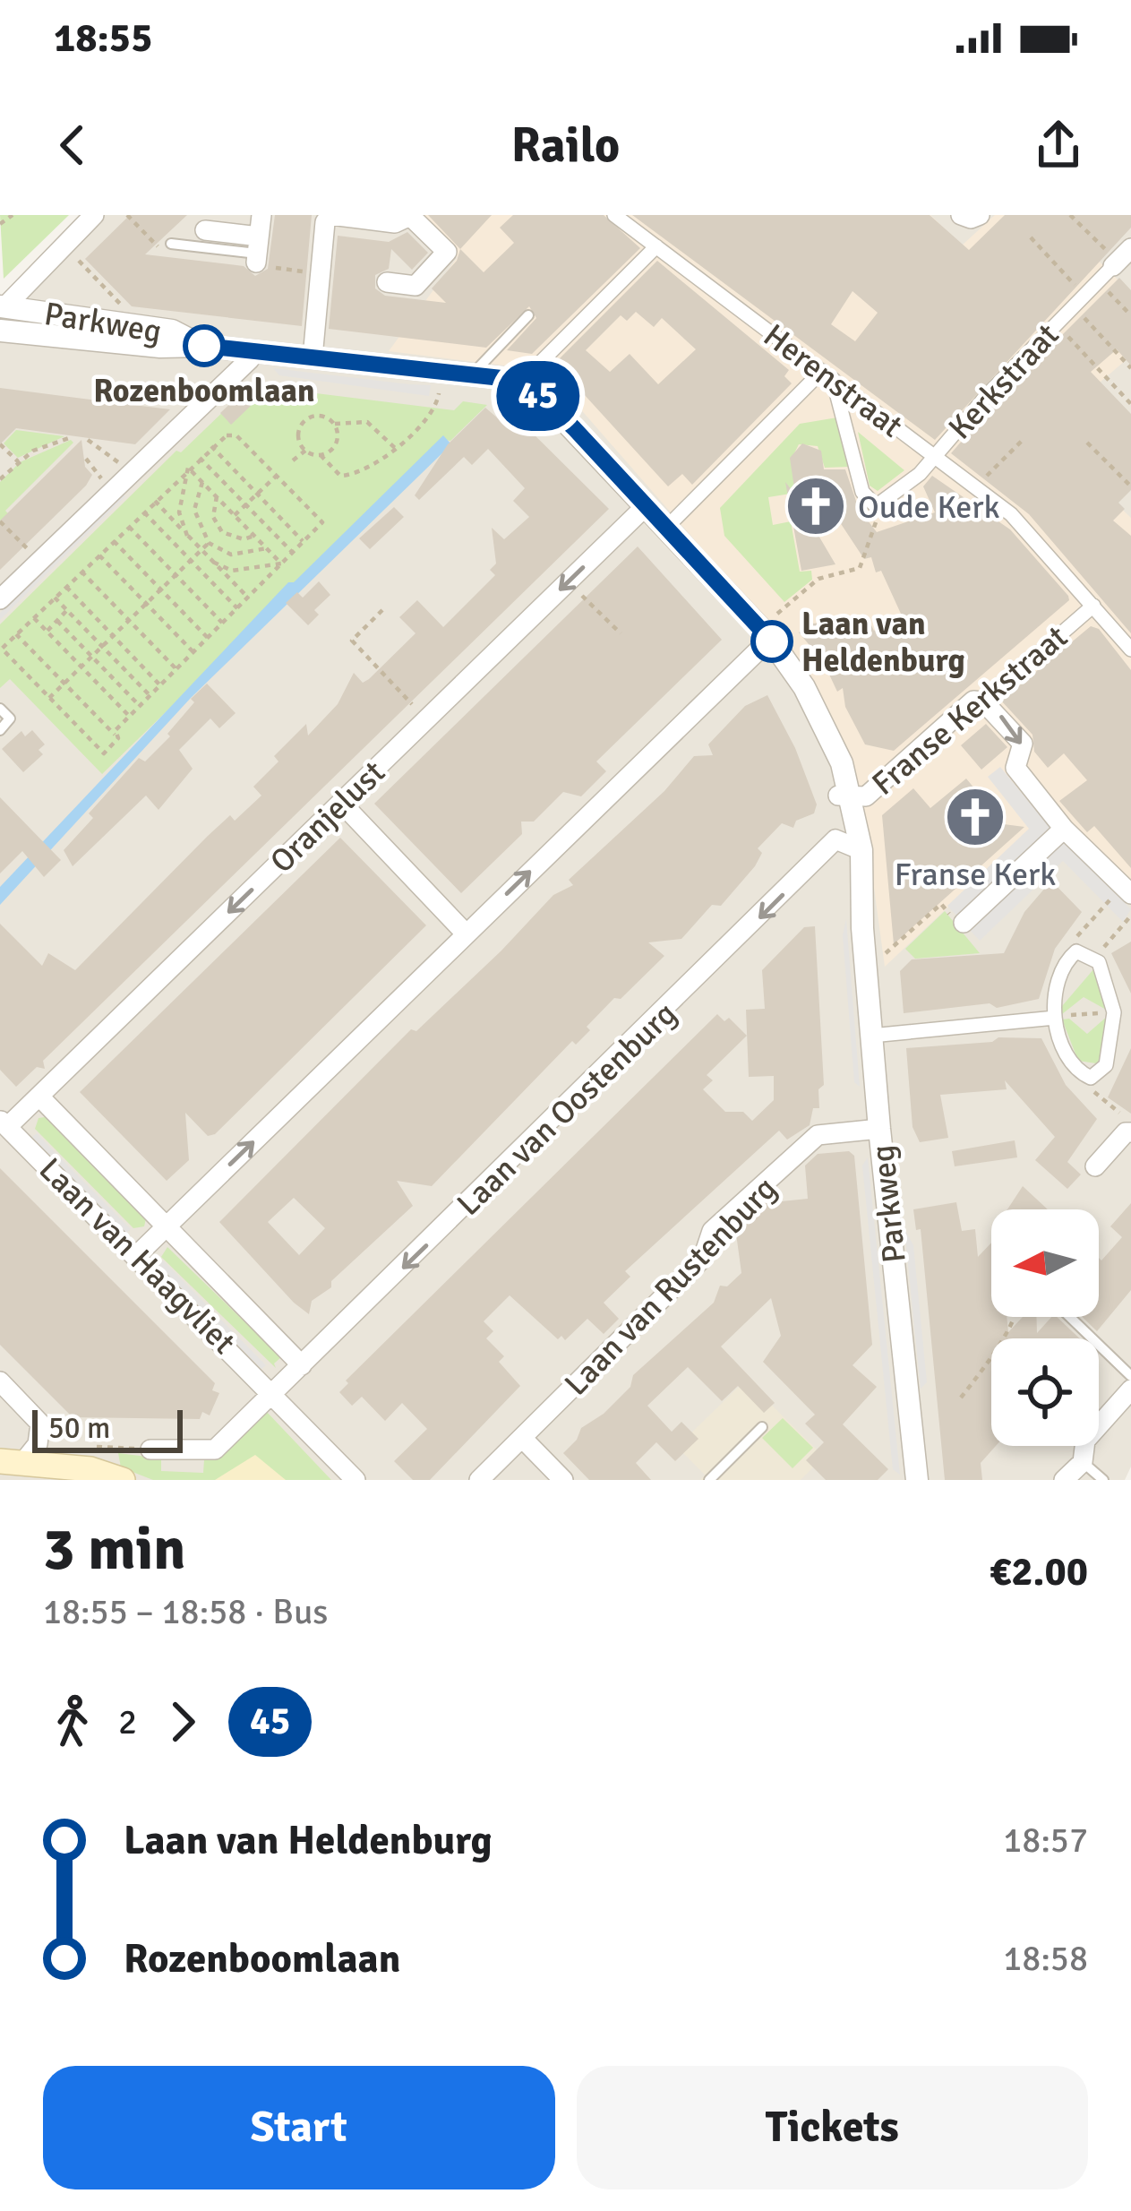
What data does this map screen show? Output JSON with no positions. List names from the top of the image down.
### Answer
{
  "streets": {
    "street": [
      "Parkweg",
      "Herenstraat",
      "Kerkstraat",
      "Franse Kerkstraat",
      "Oranjelust",
      "Laan van Oostenburg",
      "Laan van Haagvliet",
      "Laan van Rustenburg"
    ]
  },
  "crossings": [
    ["Parkweg", "Franse Kerkstraat"],
    ["Parkweg", "Oranjelust"],
    ["Parkweg", "Laan van Oostenburg"],
    ["Parkweg", "Laan van Rustenburg"],
    ["Herenstraat", "Kerkstraat"],
    ["Herenstraat", "Franse Kerkstraat"],
    ["Oranjelust", "Laan van Haagvliet"],
    ["Laan van Oostenburg", "Laan van Haagvliet"]
  ],
  "one_way": ["Oranjelust", "Laan van Oostenburg"],
  "places": {
    "other": ["Rozenboomlaan", "Laan van Heldenburg"],
    "church": ["Oude Kerk", "Franse Kerk"]
  },
  "lines": ["bus line 45"],
  "scale_bar": "50 m",
  "north": "left",
  "page": {
    "status": "18:55",
    "header": "Railo",
    "on_map": "45",
    "scale": "50 m",
    "heading": ["3 min", "18:55 – 18:58 · Bus", "€2.00"],
    "legs": ["2", "45"],
    "list": [
      {
        "name": "Laan van Heldenburg",
        "value": "18:57"
      },
      {
        "name": "Rozenboomlaan",
        "value": "18:58"
      }
    ],
    "buttons": ["Start", "Tickets"]
  }
}
